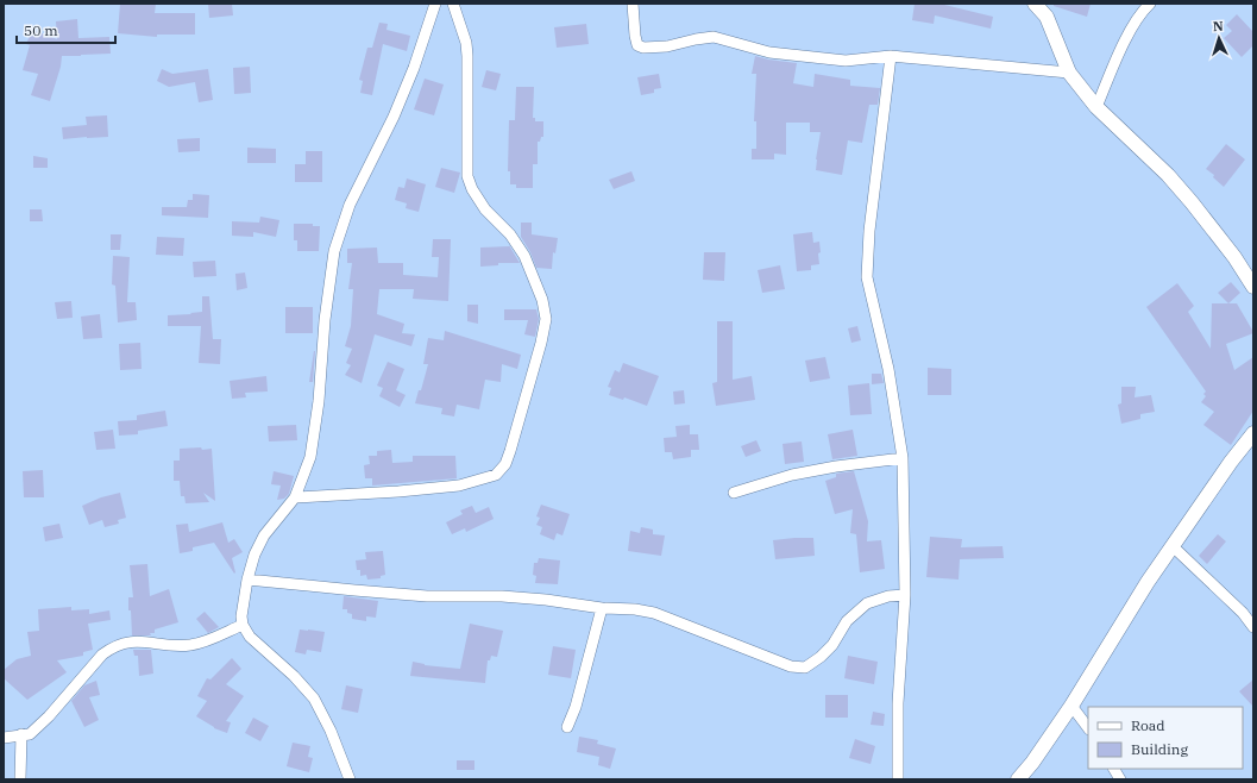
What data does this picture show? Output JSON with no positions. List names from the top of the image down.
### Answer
{
  "legend": ["Road", "Building"],
  "scale_bar": "50 m",
  "north": "top"
}
